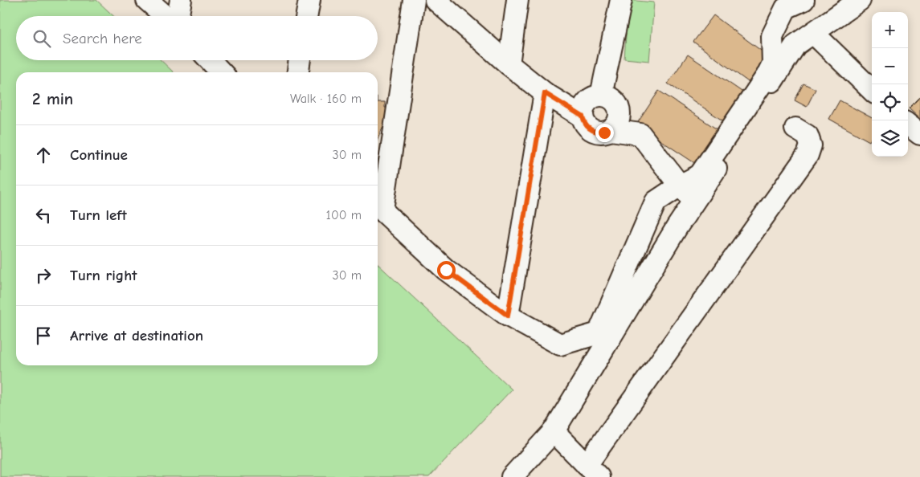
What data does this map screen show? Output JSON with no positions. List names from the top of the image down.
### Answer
{
  "page": {
    "map_buttons": ["+", "−"],
    "search": "Search here",
    "heading": ["2 min", "Walk · 160 m"],
    "list": [
      ["Continue", "30 m"],
      ["Turn left", "100 m"],
      ["Turn right", "30 m"],
      "Arrive at destination"
    ]
  }
}
